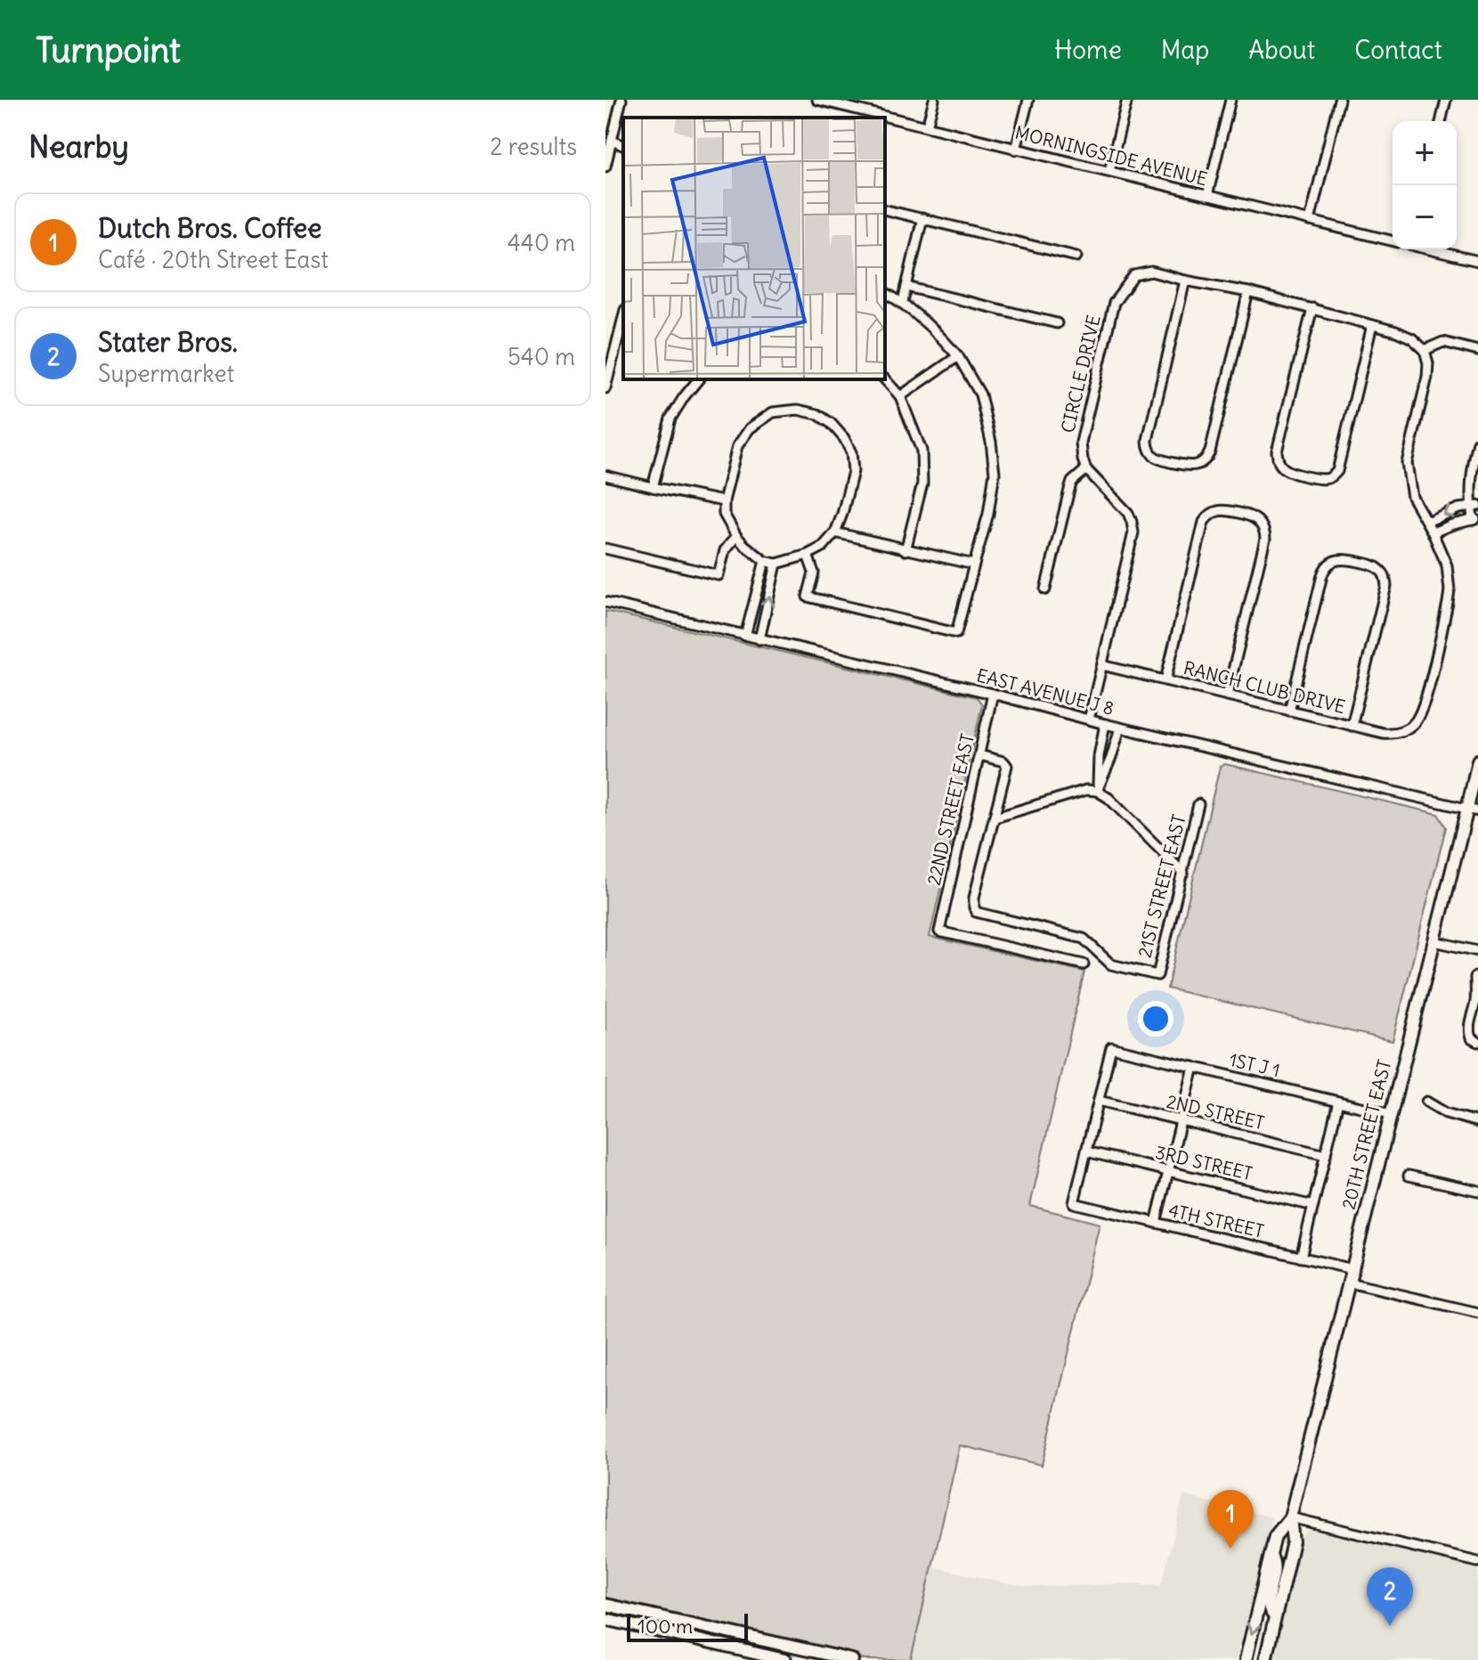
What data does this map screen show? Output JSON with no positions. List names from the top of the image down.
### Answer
{
  "streets": {
    "main road": ["20TH STREET EAST"],
    "street": [
      "MORNINGSIDE AVENUE",
      "CIRCLE DRIVE",
      "RANCH CLUB DRIVE",
      "EAST AVENUE J 8",
      "22ND STREET EAST",
      "21ST STREET EAST",
      "1ST J 1",
      "2ND STREET",
      "3RD STREET",
      "4TH STREET"
    ]
  },
  "crossings": [
    ["EAST AVENUE J 8", "22ND STREET EAST"],
    ["EAST AVENUE J 8", "20TH STREET EAST"],
    ["1ST J 1", "2ND STREET"],
    ["1ST J 1", "20TH STREET EAST"],
    ["20TH STREET EAST", "4TH STREET"],
    ["3RD STREET", "4TH STREET"]
  ],
  "scale_bar": "100 m",
  "page": {
    "header": "Turnpoint",
    "nav": [
      "Home",
      "Map",
      "About",
      "Contact"
    ],
    "heading": ["Nearby", "2 results"],
    "map_buttons": ["+", "−"],
    "list": [
      {
        "mark": "1",
        "name": "Dutch Bros. Coffee",
        "note": "Café · 20th Street East",
        "value": "440 m"
      },
      {
        "mark": "2",
        "name": "Stater Bros.",
        "note": "Supermarket",
        "value": "540 m"
      }
    ],
    "pins": ["1", "2"],
    "scale": "100 m"
  }
}
